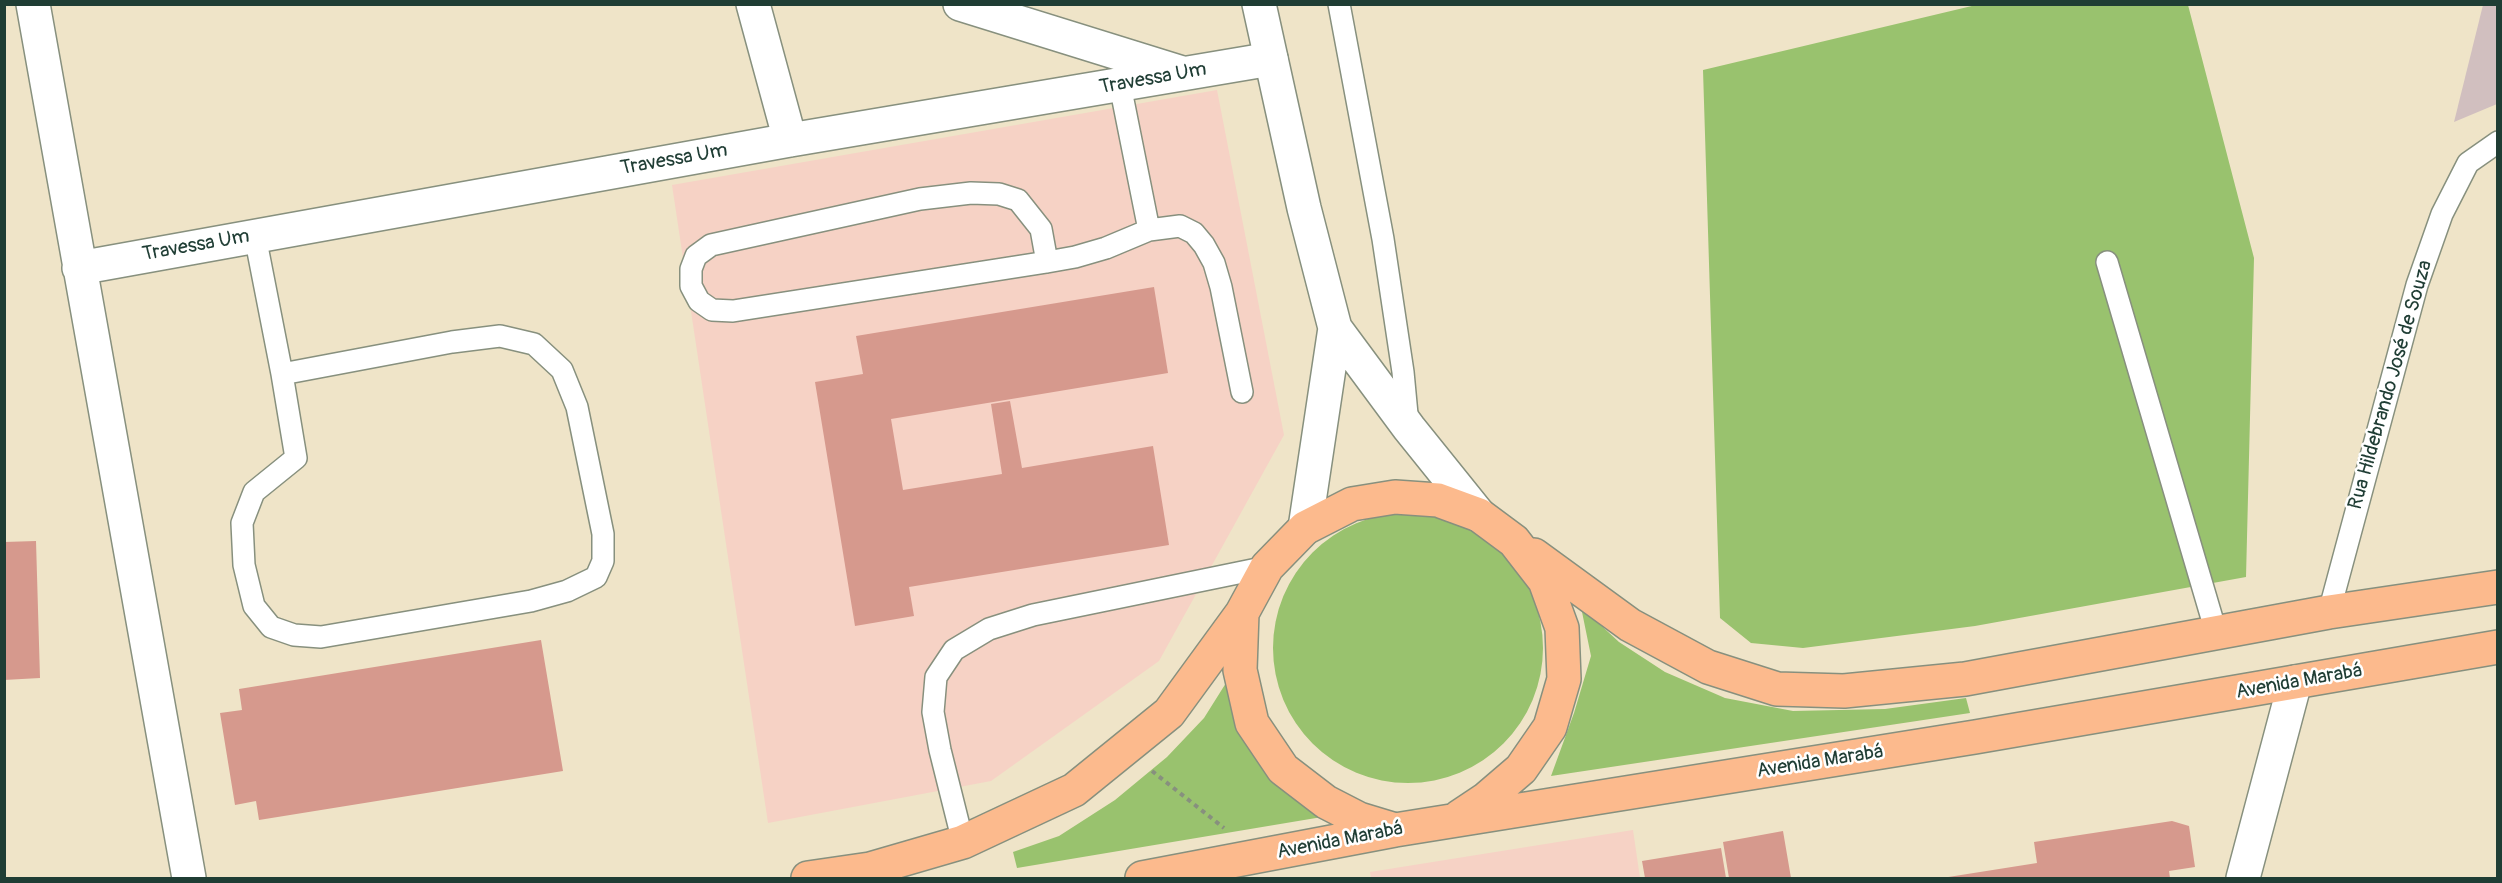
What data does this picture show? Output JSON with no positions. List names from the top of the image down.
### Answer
{
  "streets": {
    "main road": ["Avenida Marabá"],
    "street": ["Travessa Um"],
    "lane": ["Rua Hildebrando José de Souza"]
  }
}
